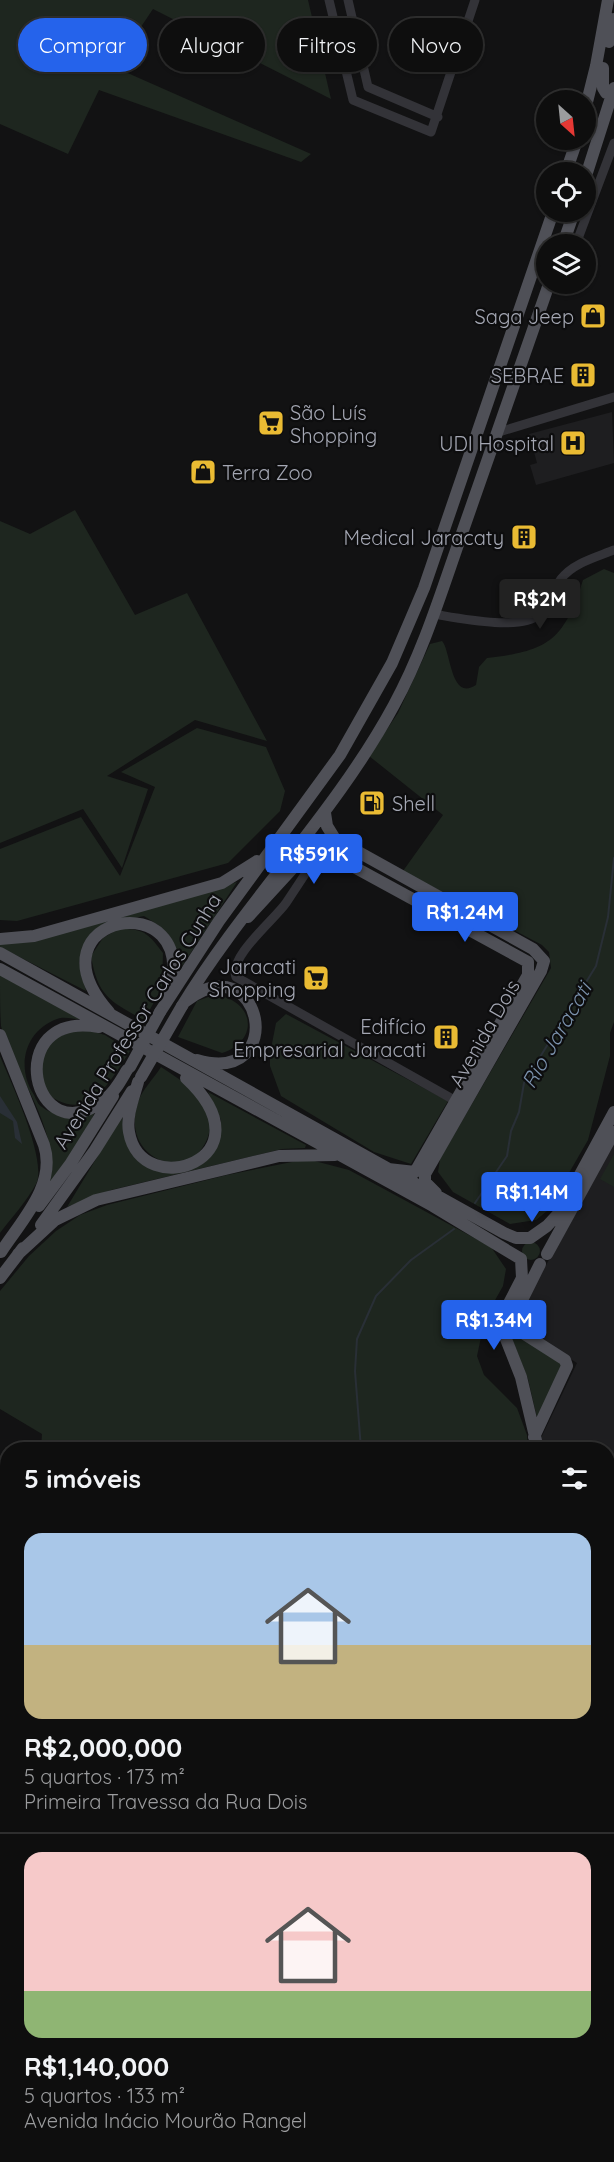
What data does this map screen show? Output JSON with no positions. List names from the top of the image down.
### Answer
{
  "streets": {
    "main road": ["Avenida Professor Carlos Cunha", "Avenida Dois"]
  },
  "crossings": [
    ["Avenida Professor Carlos Cunha", "Avenida Dois"]
  ],
  "water": ["Rio Jaracati"],
  "places": {
    "shop": ["Saga Jeep", "Terra Zoo"],
    "building": ["SEBRAE", "Medical Jaracaty", "Edifício Empresarial Jaracati"],
    "supermarket": ["São Luís Shopping", "Jaracati Shopping"],
    "hospital": ["UDI Hospital"],
    "fuel station": ["Shell"]
  },
  "north": "bottom right",
  "page": {
    "chip": [
      "Comprar",
      "Alugar",
      "Filtros",
      "Novo"
    ],
    "price": [
      "R$2M",
      "R$591K",
      "R$1.24M",
      "R$1.14M",
      "R$1.34M"
    ],
    "heading": "5 imóveis",
    "list": [
      {
        "name": "R$2,000,000",
        "note": "5 quartos · 173 m² · Primeira Travessa da Rua Dois"
      },
      {
        "name": "R$1,140,000",
        "note": "5 quartos · 133 m² · Avenida Inácio Mourão Rangel"
      }
    ]
  }
}
